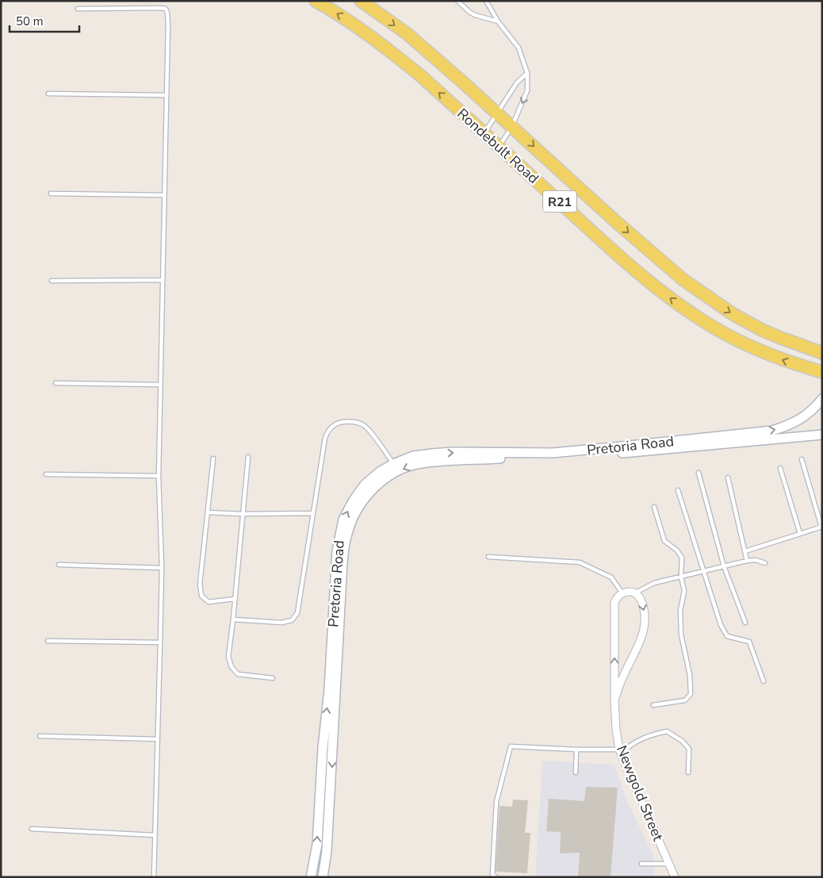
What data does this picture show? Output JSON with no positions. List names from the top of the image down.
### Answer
{
  "streets": {
    "main road": ["Rondebult Road", "R21"],
    "street": ["Pretoria Road", "Newgold Street"]
  },
  "scale_bar": "50 m"
}
